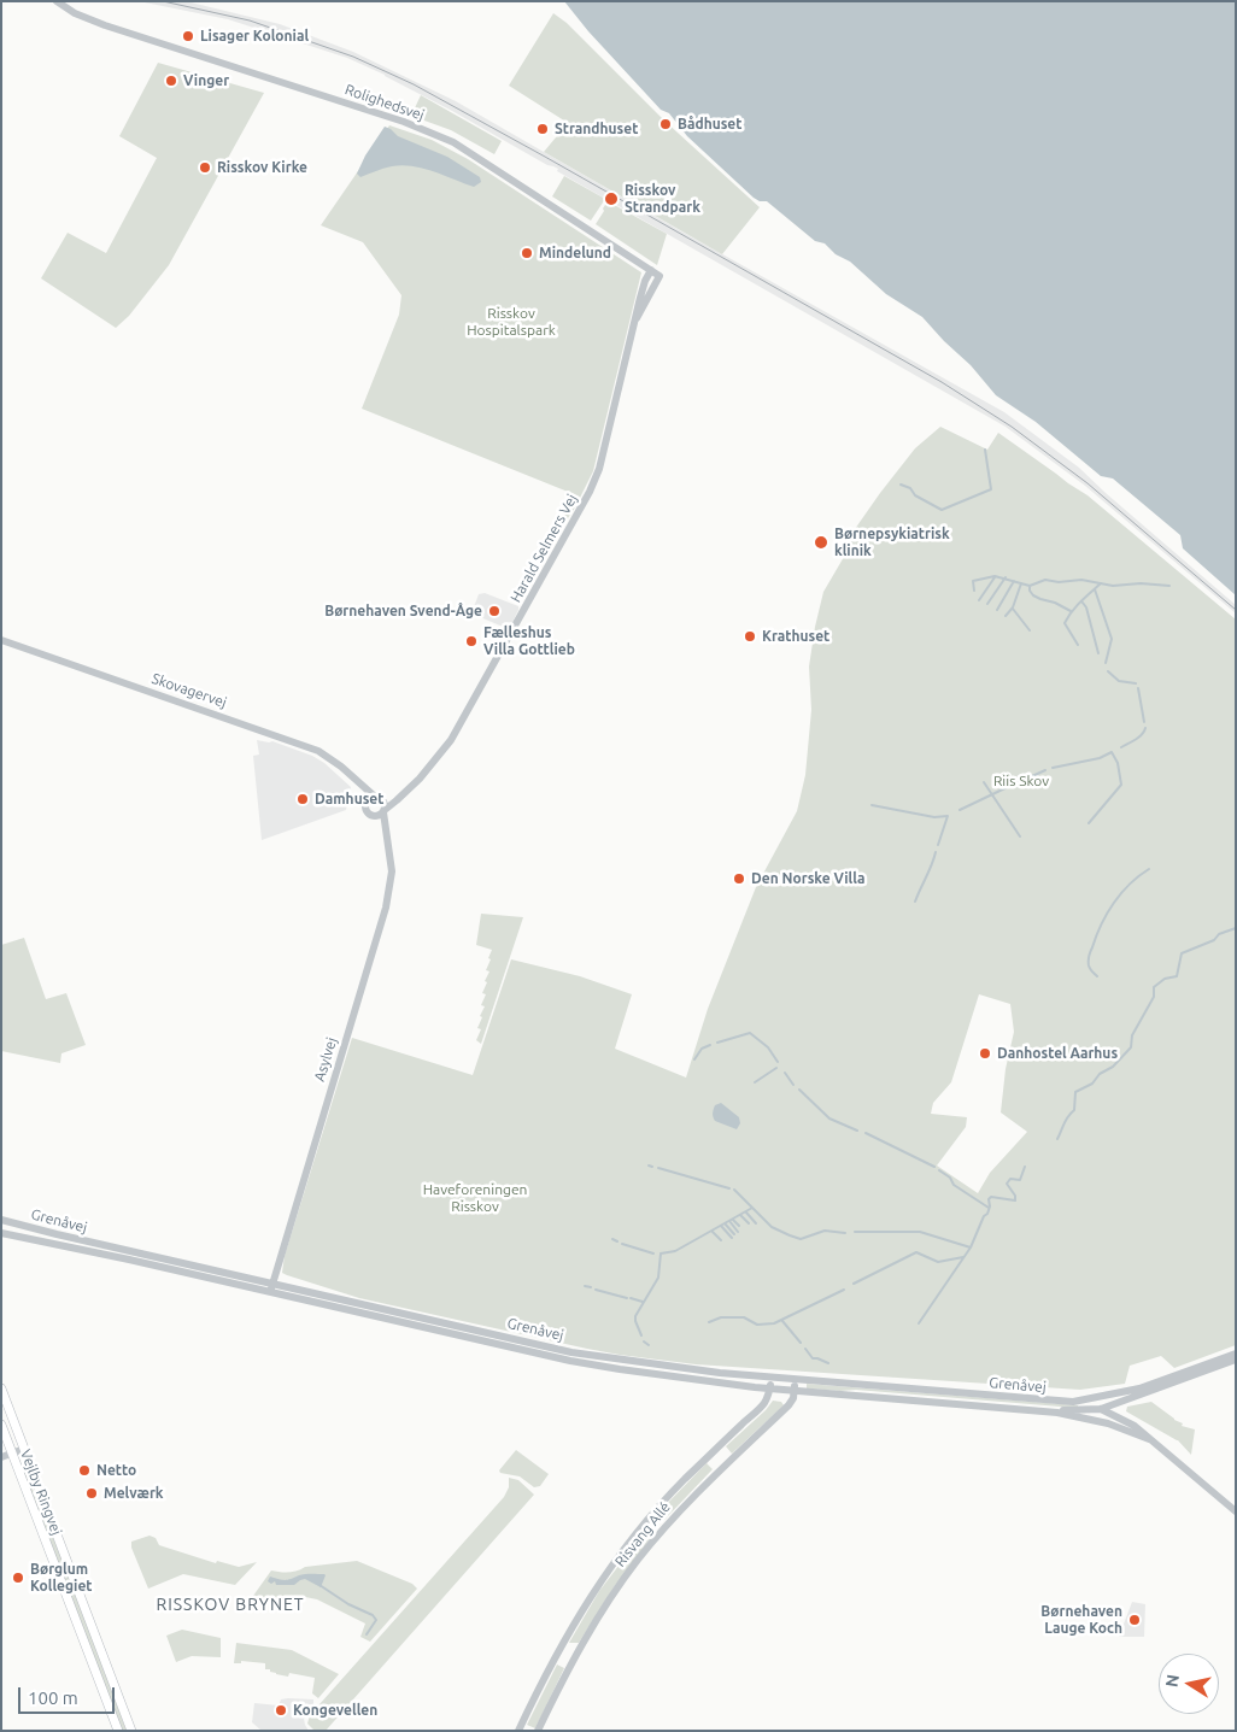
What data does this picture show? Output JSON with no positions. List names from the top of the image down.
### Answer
{
  "streets": {
    "main road": ["Vejlby Ringvej"],
    "street": [
      "Rolighedsvej",
      "Harald Selmers Vej",
      "Skovagervej",
      "Asylvej",
      "Grenåvej",
      "Risvang Allé"
    ]
  },
  "crossings": [
    ["Rolighedsvej", "Harald Selmers Vej"],
    ["Harald Selmers Vej", "Skovagervej"],
    ["Harald Selmers Vej", "Asylvej"],
    ["Skovagervej", "Asylvej"],
    ["Asylvej", "Grenåvej"],
    ["Grenåvej", "Risvang Allé"]
  ],
  "districts": ["RISSKOV BRYNET"],
  "parks": ["Risskov Hospitalspark", "Riis Skov", "Haveforeningen Risskov"],
  "places": [
    "Lisager Kolonial",
    "Vinger",
    "Bådhuset",
    "Strandhuset",
    "Risskov Kirke",
    "Risskov Strandpark",
    "Mindelund",
    "Børnepsykiatrisk klinik",
    "Børnehaven Svend-Åge",
    "Krathuset",
    "Fælleshus Villa Gottlieb",
    "Damhuset",
    "Den Norske Villa",
    "Danhostel Aarhus",
    "Netto",
    "Melværk",
    "Børglum Kollegiet",
    "Børnehaven Lauge Koch",
    "Kongevellen"
  ],
  "scale_bar": "100 m",
  "north": "left"
}
